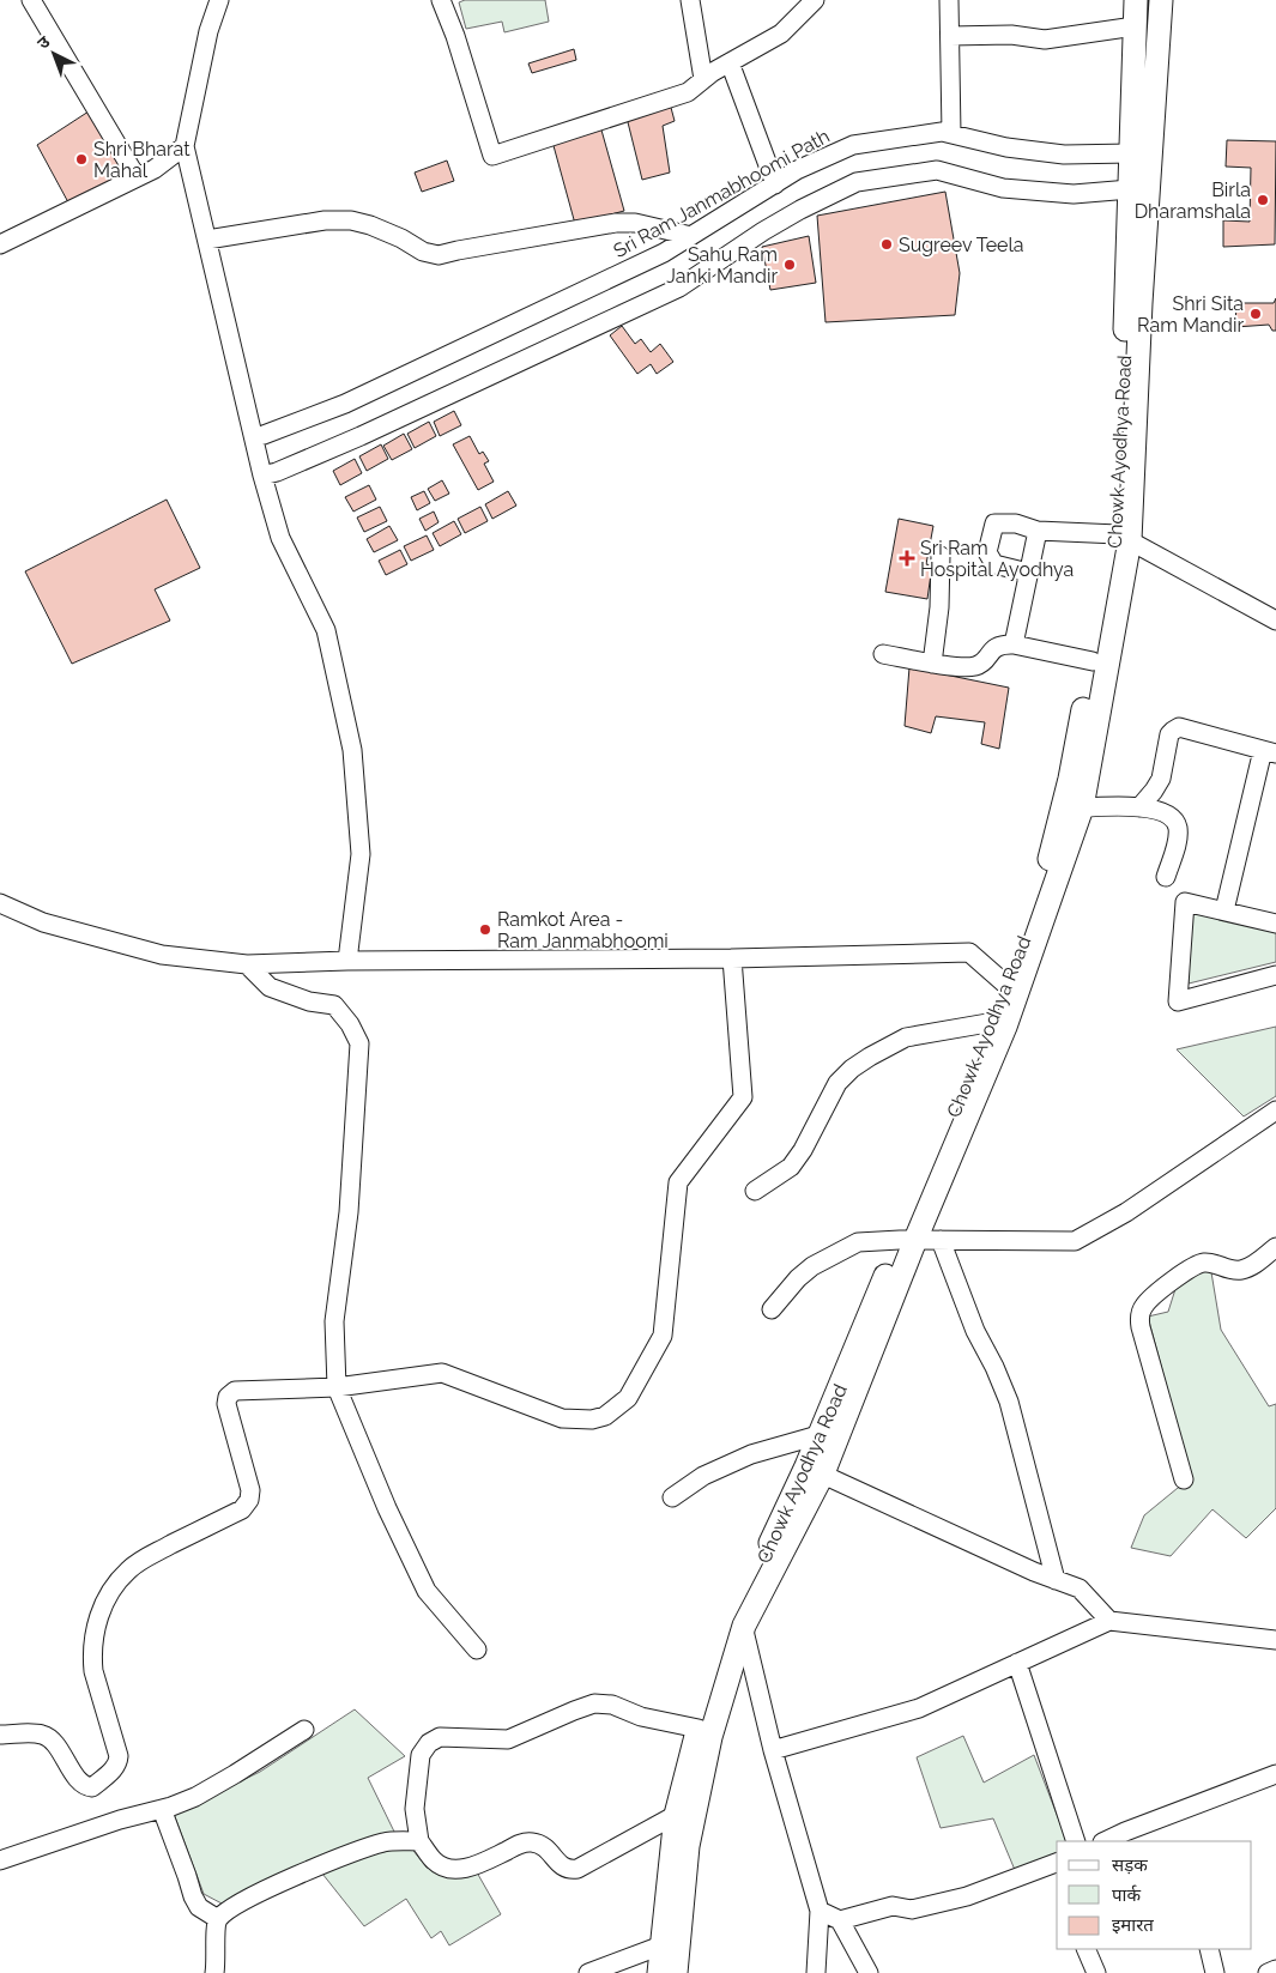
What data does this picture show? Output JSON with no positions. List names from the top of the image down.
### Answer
{
  "streets": {
    "main road": ["Chowk Ayodhya Road"],
    "street": ["Sri Ram Janmabhoomi Path"]
  },
  "crossings": [
    ["Sri Ram Janmabhoomi Path", "Chowk Ayodhya Road"]
  ],
  "places": {
    "other": [
      "Shri Bharat Mahal",
      "Birla Dharamshala",
      "Sugreev Teela",
      "Sahu Ram Janki Mandir",
      "Shri Sita Ram Mandir",
      "Ramkot Area - Ram Janmabhoomi"
    ],
    "health": ["Sri Ram Hospital Ayodhya"]
  },
  "legend": ["सड़क", "पार्क", "इमारत"],
  "north": "top left"
}
